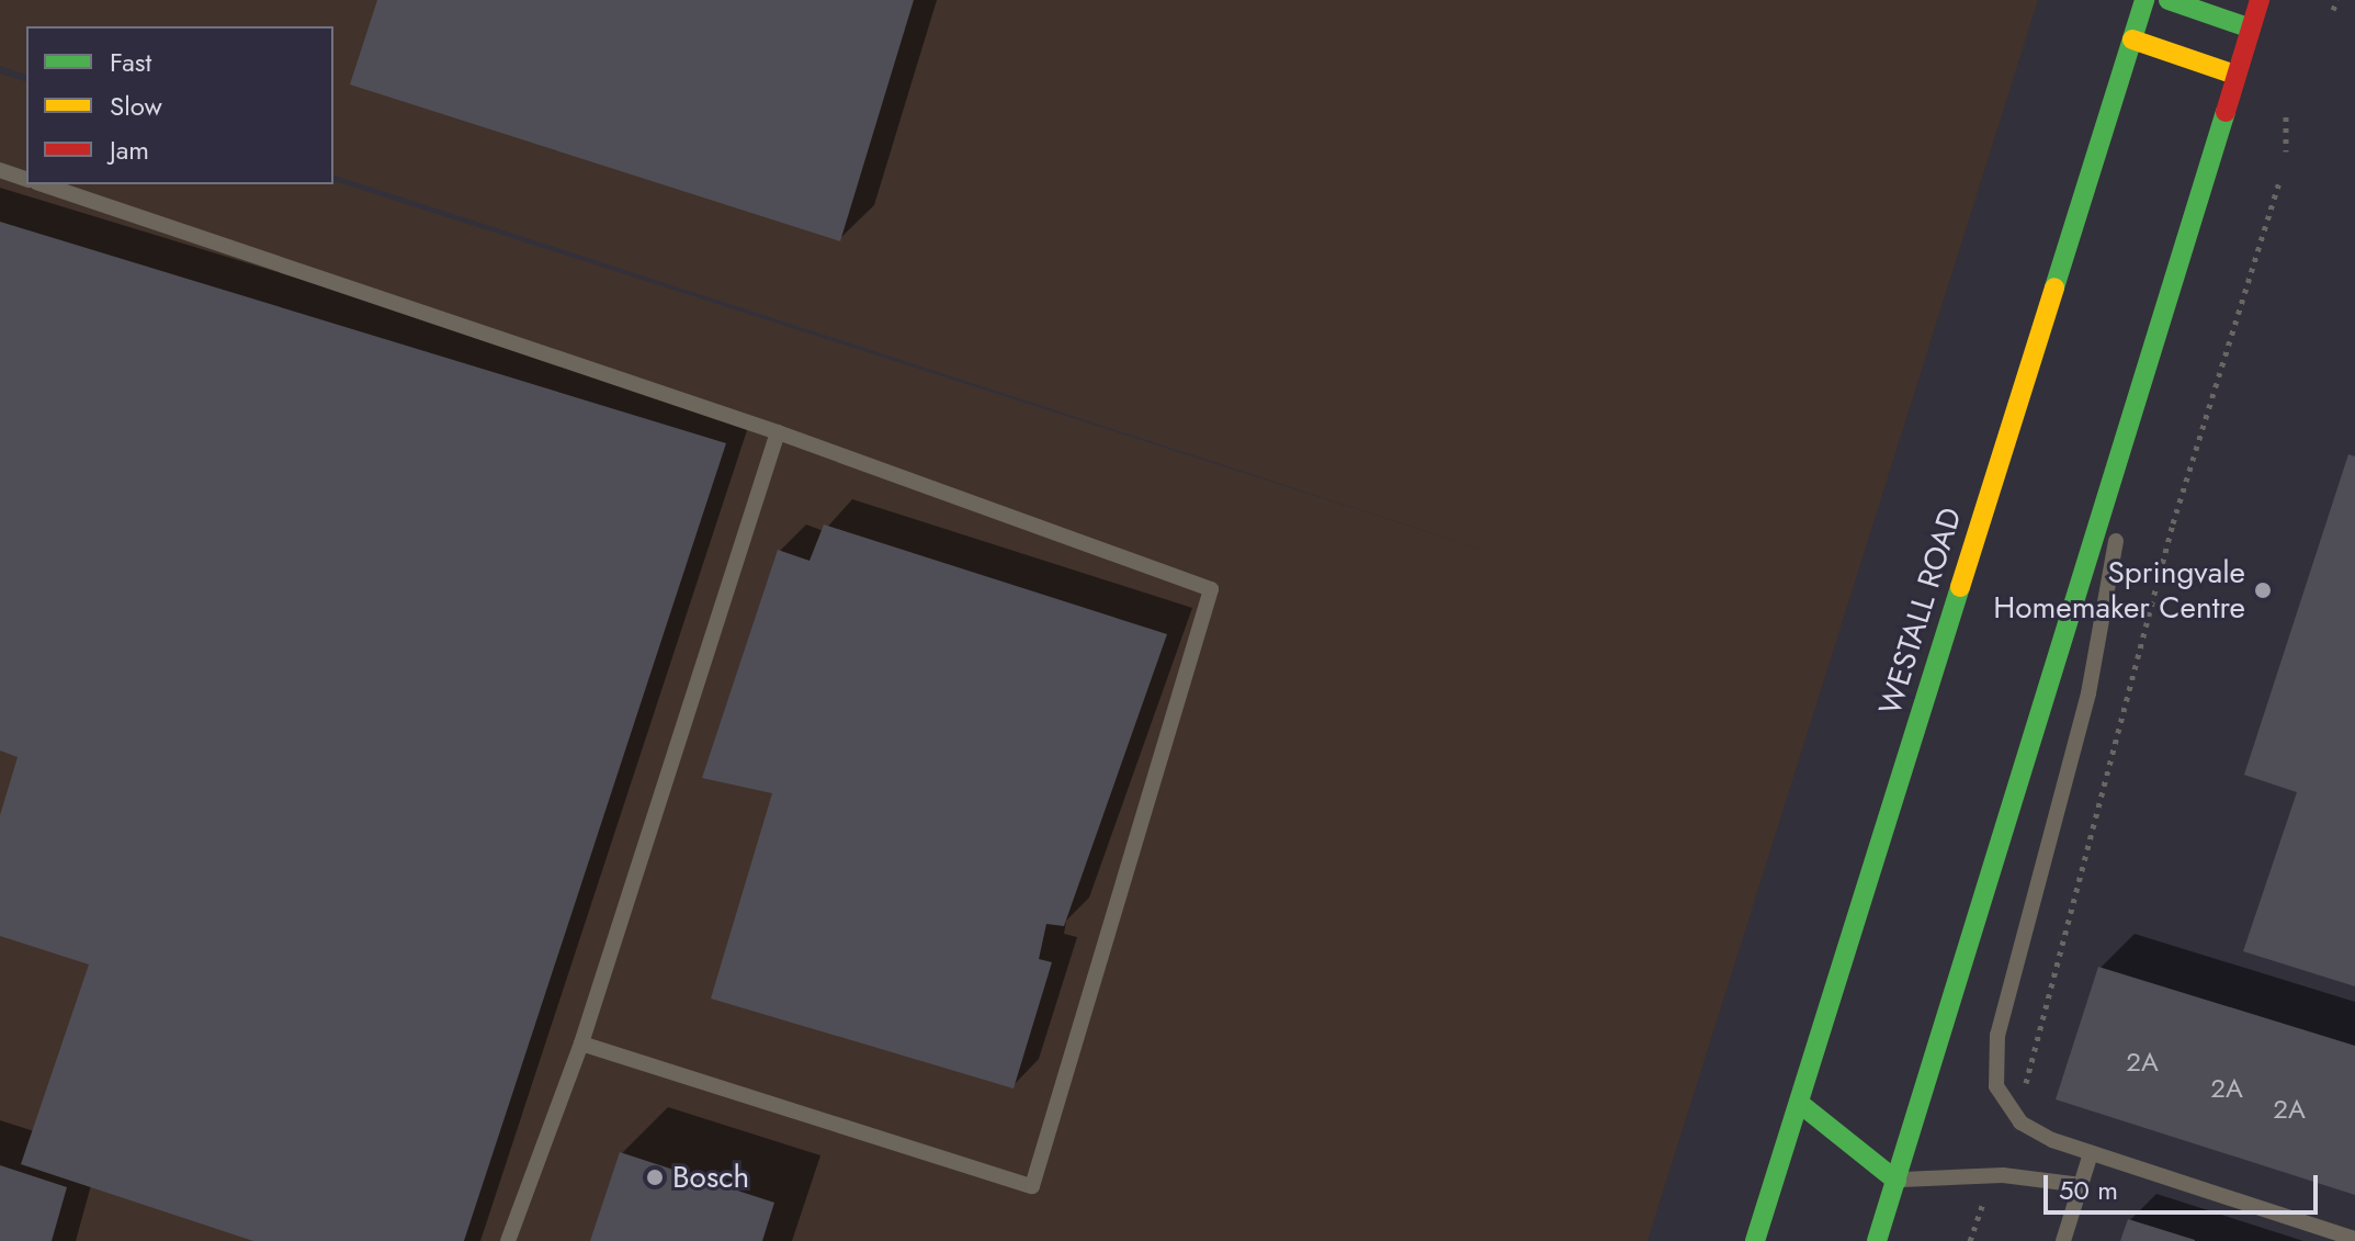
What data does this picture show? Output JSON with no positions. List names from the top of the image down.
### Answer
{
  "streets": {
    "main road": ["WESTALL ROAD"]
  },
  "places": ["Springvale Homemaker Centre", "Bosch"],
  "house_numbers": ["2A", "2A", "2A"],
  "legend": ["Fast", "Slow", "Jam"],
  "scale_bar": "50 m"
}
